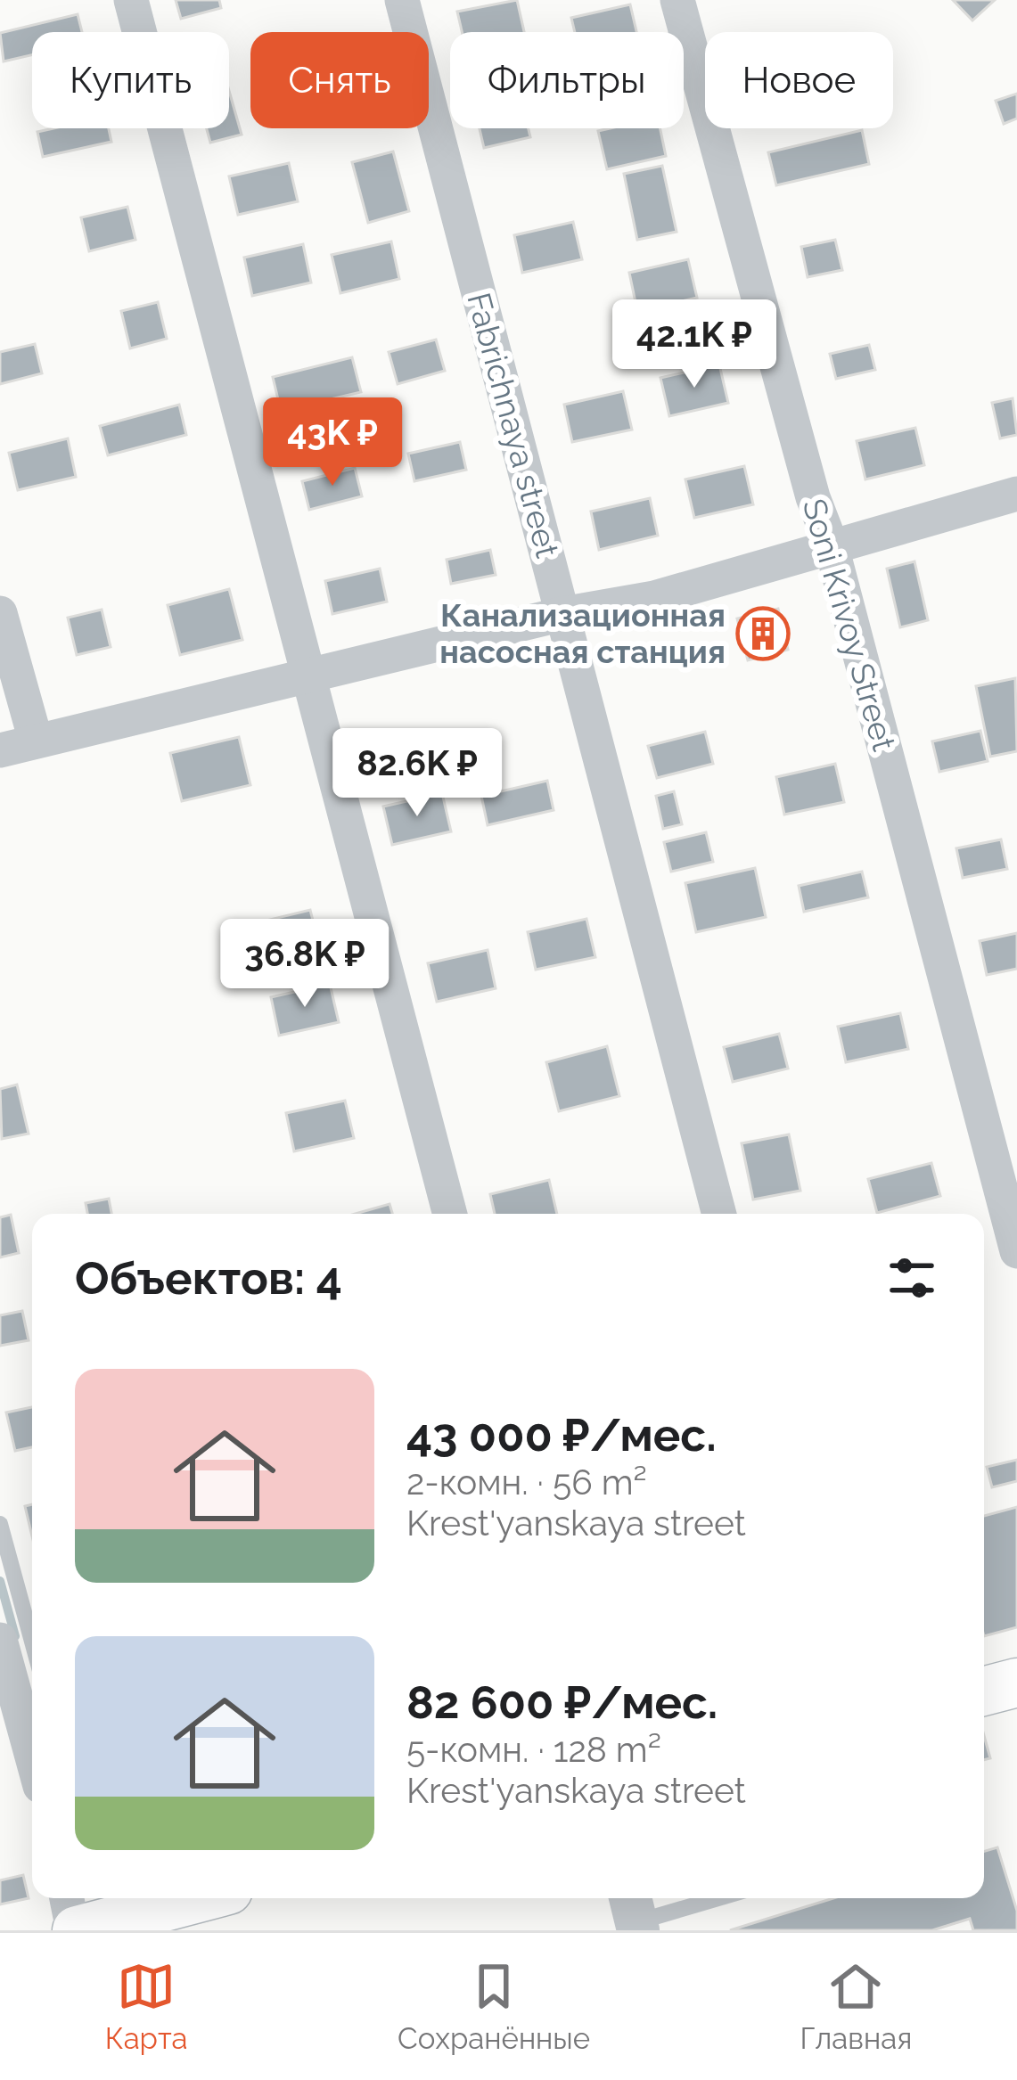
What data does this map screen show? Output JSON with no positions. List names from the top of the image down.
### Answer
{
  "streets": {
    "street": ["Fabrichnaya street", "Soni Krivoy Street"]
  },
  "places": {
    "building": ["Канализационная насосная станция"]
  },
  "page": {
    "chip": [
      "Купить",
      "Снять",
      "Фильтры",
      "Новое"
    ],
    "price": [
      "42.1K ₽",
      "43K ₽",
      "82.6K ₽",
      "36.8K ₽"
    ],
    "heading": "Объектов: 4",
    "list": [
      {
        "name": "43 000 ₽/мес.",
        "note": "2-комн. · 56 m² · Krest'yanskaya street"
      },
      {
        "name": "82 600 ₽/мес.",
        "note": "5-комн. · 128 m² · Krest'yanskaya street"
      }
    ],
    "tabs": ["Карта", "Сохранённые", "Главная"]
  }
}
